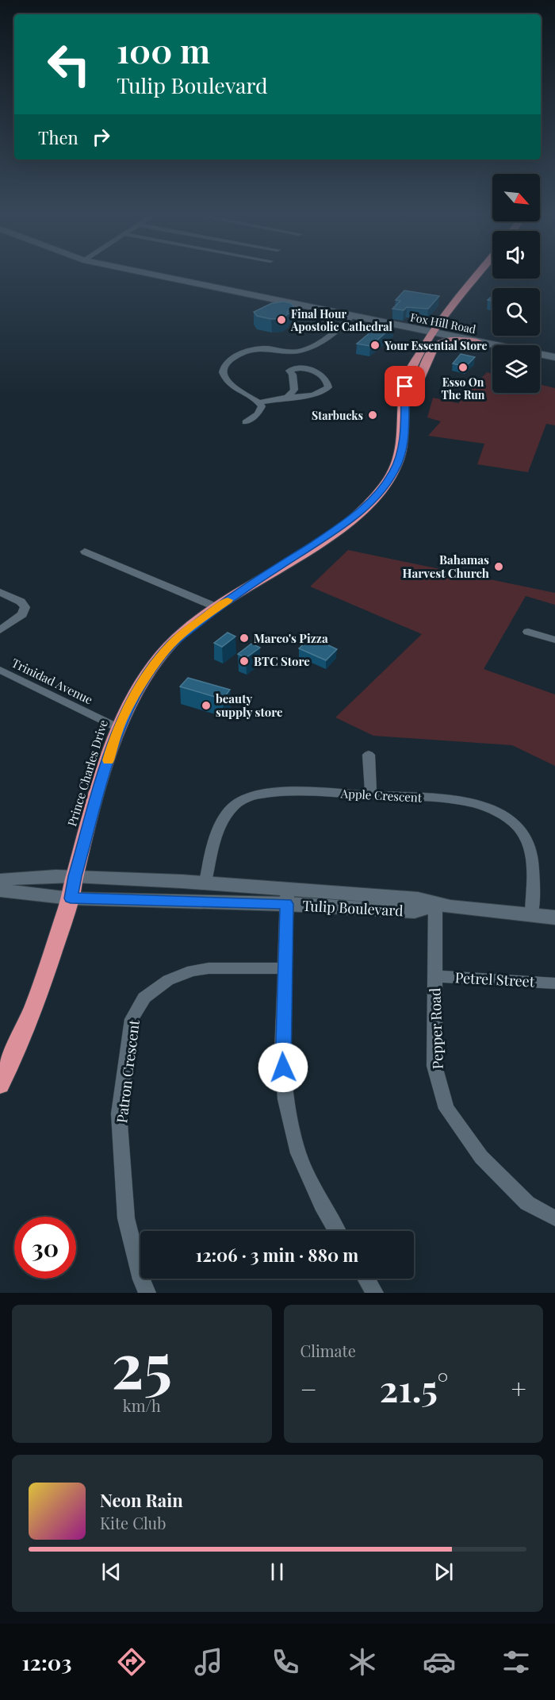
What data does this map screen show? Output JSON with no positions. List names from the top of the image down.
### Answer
{
  "streets": {
    "highway": ["Prince Charles Drive"],
    "main road": ["Fox Hill Road", "Tulip Boulevard"],
    "street": [
      "Trinidad Avenue",
      "Apple Crescent",
      "Petrel Street",
      "Pepper Road",
      "Patron Crescent"
    ]
  },
  "crossings": [
    ["Fox Hill Road", "Prince Charles Drive"],
    ["Trinidad Avenue", "Prince Charles Drive"],
    ["Prince Charles Drive", "Tulip Boulevard"],
    ["Apple Crescent", "Tulip Boulevard"],
    ["Tulip Boulevard", "Pepper Road"],
    ["Petrel Street", "Pepper Road"]
  ],
  "places": [
    "Final Hour Apostolic Cathedral",
    "Your Essential Store",
    "Esso On The Run",
    "Starbucks",
    "Bahamas Harvest Church",
    "Marco's Pizza",
    "BTC Store",
    "beauty supply store"
  ],
  "north": "bottom right",
  "page": {
    "turn": ["100 m", "Tulip Boulevard"],
    "then": "Then",
    "limit": "30",
    "trip": "12:06 · 3 min · 880 m",
    "tile": [
      ["25", "km/h"],
      "Climate"
    ],
    "heat": ["−", "21.5°", "+"],
    "song": ["Neon Rain", "Kite Club"],
    "tabs": "12:03"
  }
}
